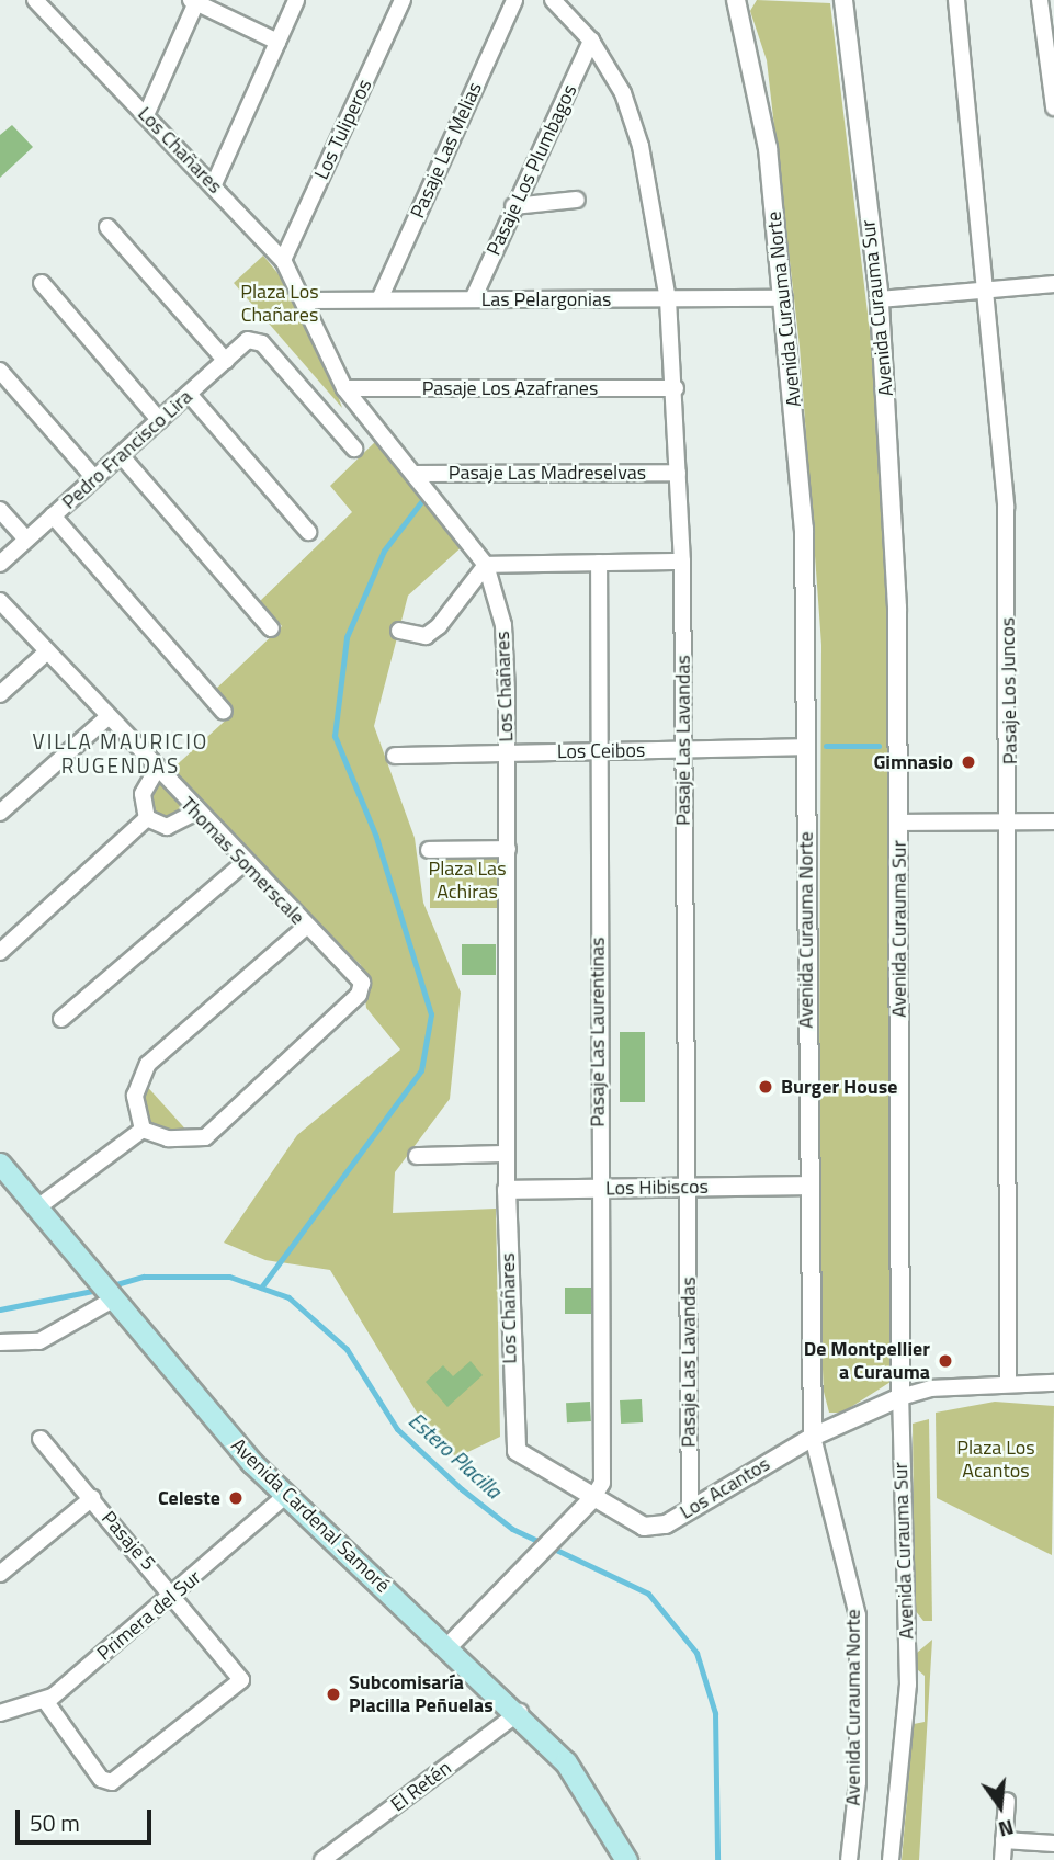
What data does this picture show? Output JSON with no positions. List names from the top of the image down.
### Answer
{
  "streets": {
    "main road": ["Avenida Cardenal Samoré"],
    "street": [
      "Los Tuliperos",
      "Los Chañares",
      "Pasaje Las Melias",
      "Pasaje Los Plumbagos",
      "Las Pelargonias",
      "Avenida Curauma Sur",
      "Avenida Curauma Norte",
      "Pasaje Los Azafranes",
      "Pedro Francisco Lira",
      "Pasaje Las Madreselvas",
      "Pasaje Los Juncos",
      "Pasaje Las Lavandas",
      "Los Ceibos",
      "Thomas Somerscale",
      "Pasaje Las Laurentinas",
      "Los Hibiscos",
      "Los Acantos",
      "Pasaje 5",
      "Primera del Sur",
      "El Retén"
    ]
  },
  "crossings": [
    ["Los Tuliperos", "Los Chañares"],
    ["Los Chañares", "Las Pelargonias"],
    ["Los Chañares", "Pasaje Los Azafranes"],
    ["Los Chañares", "Pasaje Las Madreselvas"],
    ["Los Chañares", "Los Ceibos"],
    ["Los Chañares", "Pasaje Las Laurentinas"],
    ["Los Chañares", "Los Hibiscos"],
    ["Los Chañares", "Los Acantos"],
    ["Pasaje Las Melias", "Las Pelargonias"],
    ["Pasaje Los Plumbagos", "Las Pelargonias"],
    ["Pasaje Los Plumbagos", "Pasaje Las Lavandas"],
    ["Las Pelargonias", "Avenida Curauma Norte"],
    ["Las Pelargonias", "Pasaje Las Lavandas"],
    ["Avenida Curauma Sur", "Los Acantos"],
    ["Avenida Curauma Norte", "Los Ceibos"],
    ["Avenida Curauma Norte", "Los Hibiscos"],
    ["Avenida Curauma Norte", "Los Acantos"],
    ["Pasaje Los Azafranes", "Pasaje Las Lavandas"],
    ["Pasaje Las Madreselvas", "Pasaje Las Lavandas"],
    ["Pasaje Los Juncos", "Los Acantos"],
    ["Pasaje Las Lavandas", "Los Ceibos"],
    ["Pasaje Las Lavandas", "Los Hibiscos"],
    ["Pasaje Las Lavandas", "Los Acantos"],
    ["Los Ceibos", "Pasaje Las Laurentinas"],
    ["Pasaje Las Laurentinas", "Los Hibiscos"],
    ["Pasaje Las Laurentinas", "Los Acantos"],
    ["Avenida Cardenal Samoré", "Primera del Sur"],
    ["Avenida Cardenal Samoré", "El Retén"],
    ["Pasaje 5", "Primera del Sur"]
  ],
  "districts": ["VILLA MAURICIO RUGENDAS"],
  "water": ["Estero Placilla"],
  "parks": ["Plaza Los Chañares", "Plaza Las Achiras", "Plaza Los Acantos"],
  "places": [
    "Gimnasio",
    "Burger House",
    "De Montpellier a Curauma",
    "Celeste",
    "Subcomisaría Placilla Peñuelas"
  ],
  "scale_bar": "50 m",
  "north": "bottom"
}
